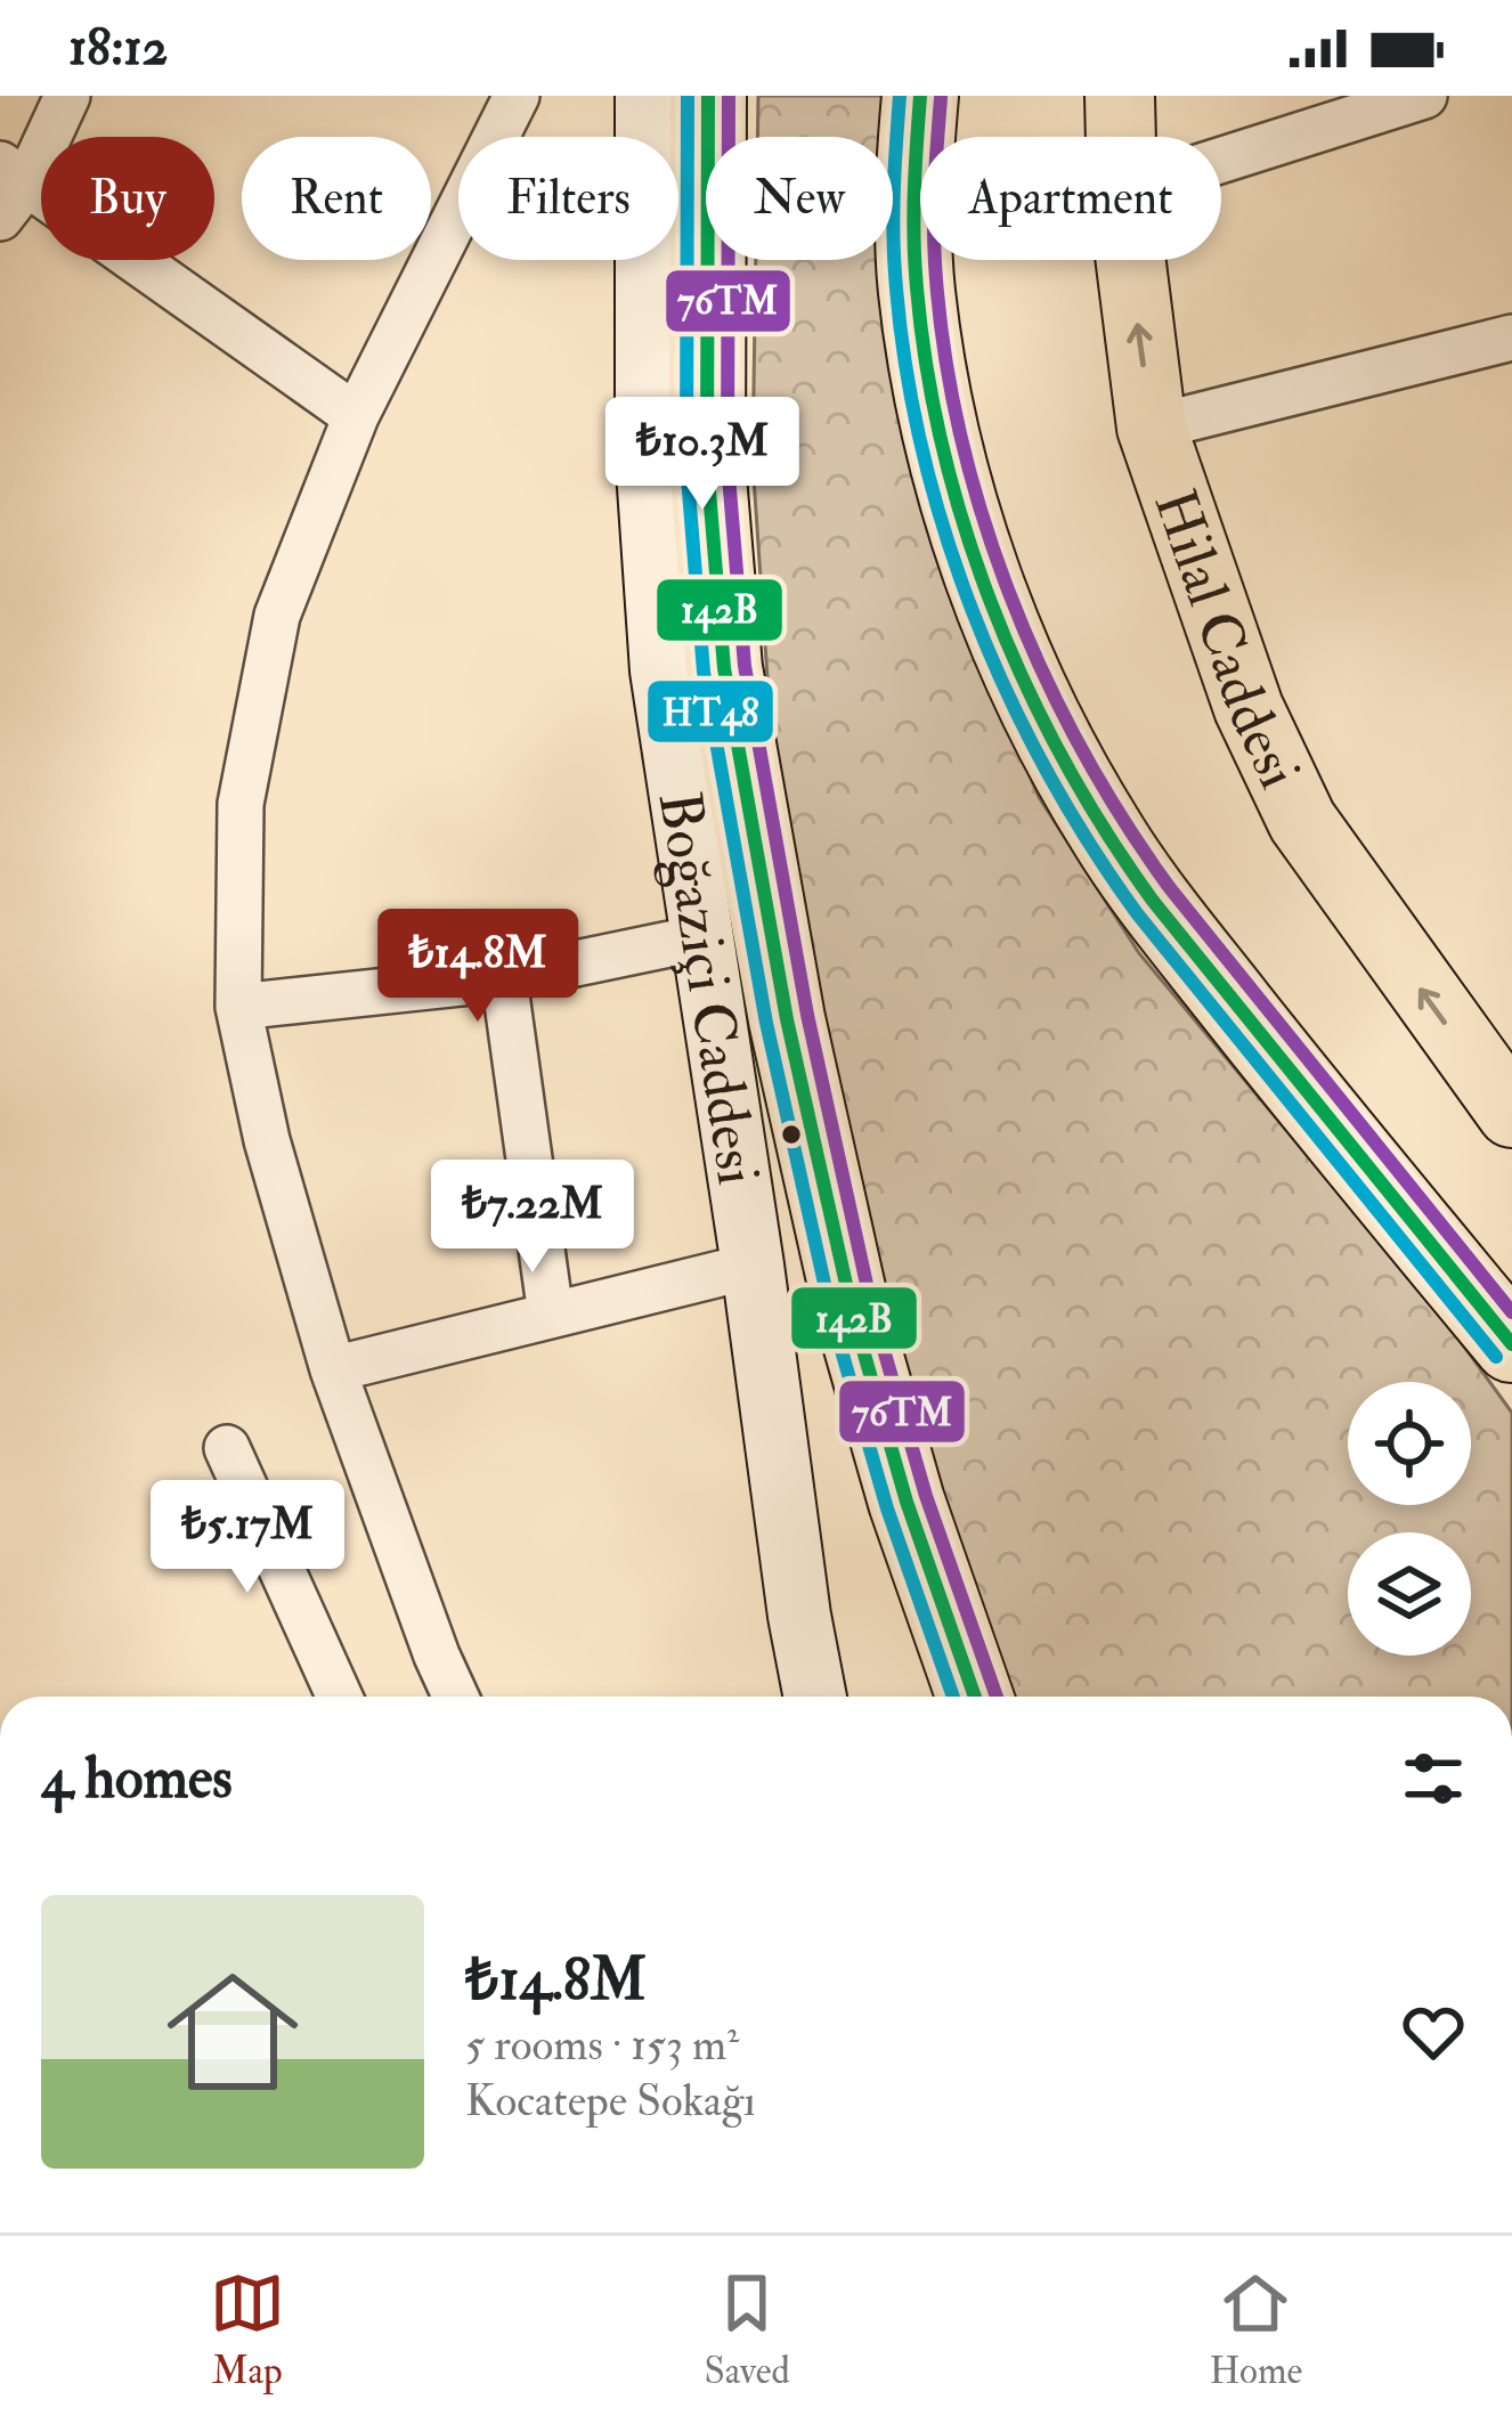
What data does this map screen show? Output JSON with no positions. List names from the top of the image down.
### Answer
{
  "streets": {
    "main road": ["Hilal Caddesi", "Boğaziçi Caddesi"]
  },
  "one_way": ["Hilal Caddesi"],
  "lines": ["transit line 142B", "transit line HT48", "transit line 76TM"],
  "page": {
    "status": "18:12",
    "chip": [
      "Buy",
      "Rent",
      "Filters",
      "New",
      "Apartment"
    ],
    "price": [
      "₺10.3M",
      "₺14.8M",
      "₺7.22M",
      "₺5.17M"
    ],
    "heading": "4 homes",
    "list": [
      {
        "name": "₺14.8M",
        "note": "5 rooms · 153 m² · Kocatepe Sokağı"
      }
    ],
    "tabs": ["Map", "Saved", "Home"]
  }
}
